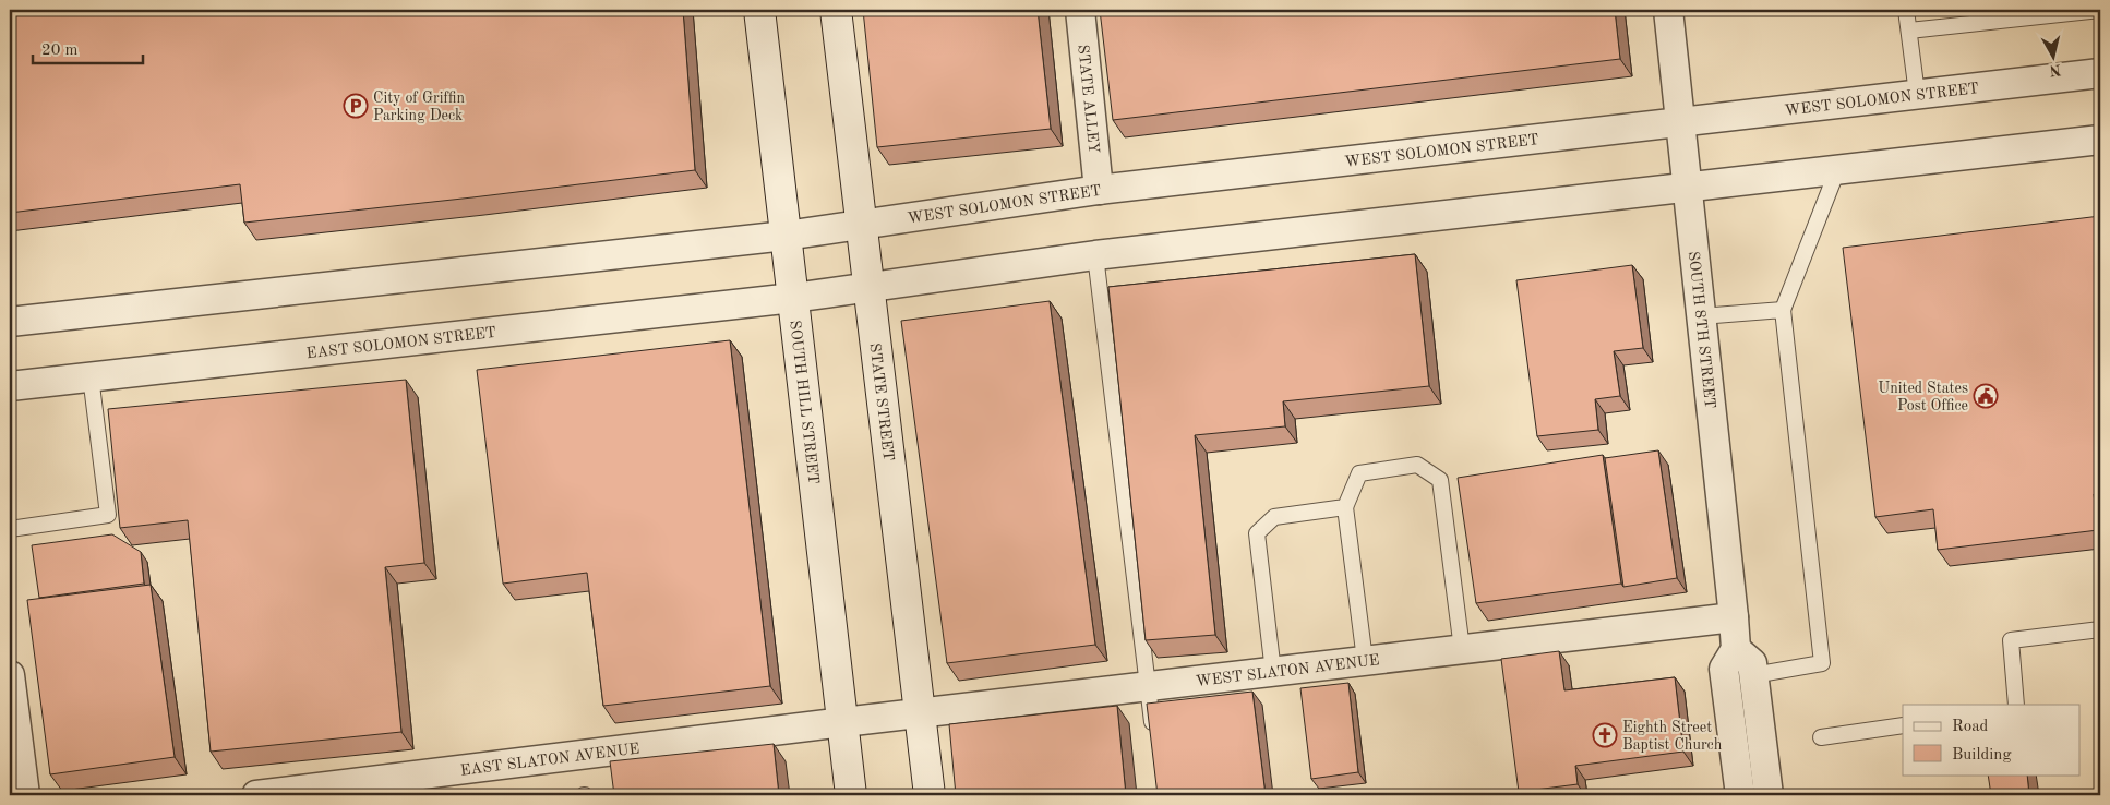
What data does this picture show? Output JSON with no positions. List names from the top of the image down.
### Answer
{
  "streets": {
    "main road": ["SOUTH HILL STREET", "STATE STREET"],
    "street": [
      "WEST SOLOMON STREET",
      "STATE ALLEY",
      "SOUTH 8TH STREET",
      "EAST SOLOMON STREET",
      "WEST SLATON AVENUE",
      "EAST SLATON AVENUE"
    ]
  },
  "crossings": [
    ["WEST SOLOMON STREET", "STATE ALLEY"],
    ["WEST SOLOMON STREET", "SOUTH 8TH STREET"],
    ["WEST SOLOMON STREET", "SOUTH HILL STREET"],
    ["WEST SOLOMON STREET", "STATE STREET"],
    ["SOUTH 8TH STREET", "WEST SLATON AVENUE"],
    ["EAST SOLOMON STREET", "SOUTH HILL STREET"],
    ["SOUTH HILL STREET", "WEST SLATON AVENUE"],
    ["SOUTH HILL STREET", "EAST SLATON AVENUE"],
    ["STATE STREET", "WEST SLATON AVENUE"],
    ["WEST SLATON AVENUE", "EAST SLATON AVENUE"]
  ],
  "places": {
    "parking": ["City of Griffin Parking Deck"],
    "public building": ["United States Post Office"],
    "church": ["Eighth Street Baptist Church"]
  },
  "legend": ["Road", "Building"],
  "scale_bar": "20 m",
  "north": "bottom"
}
